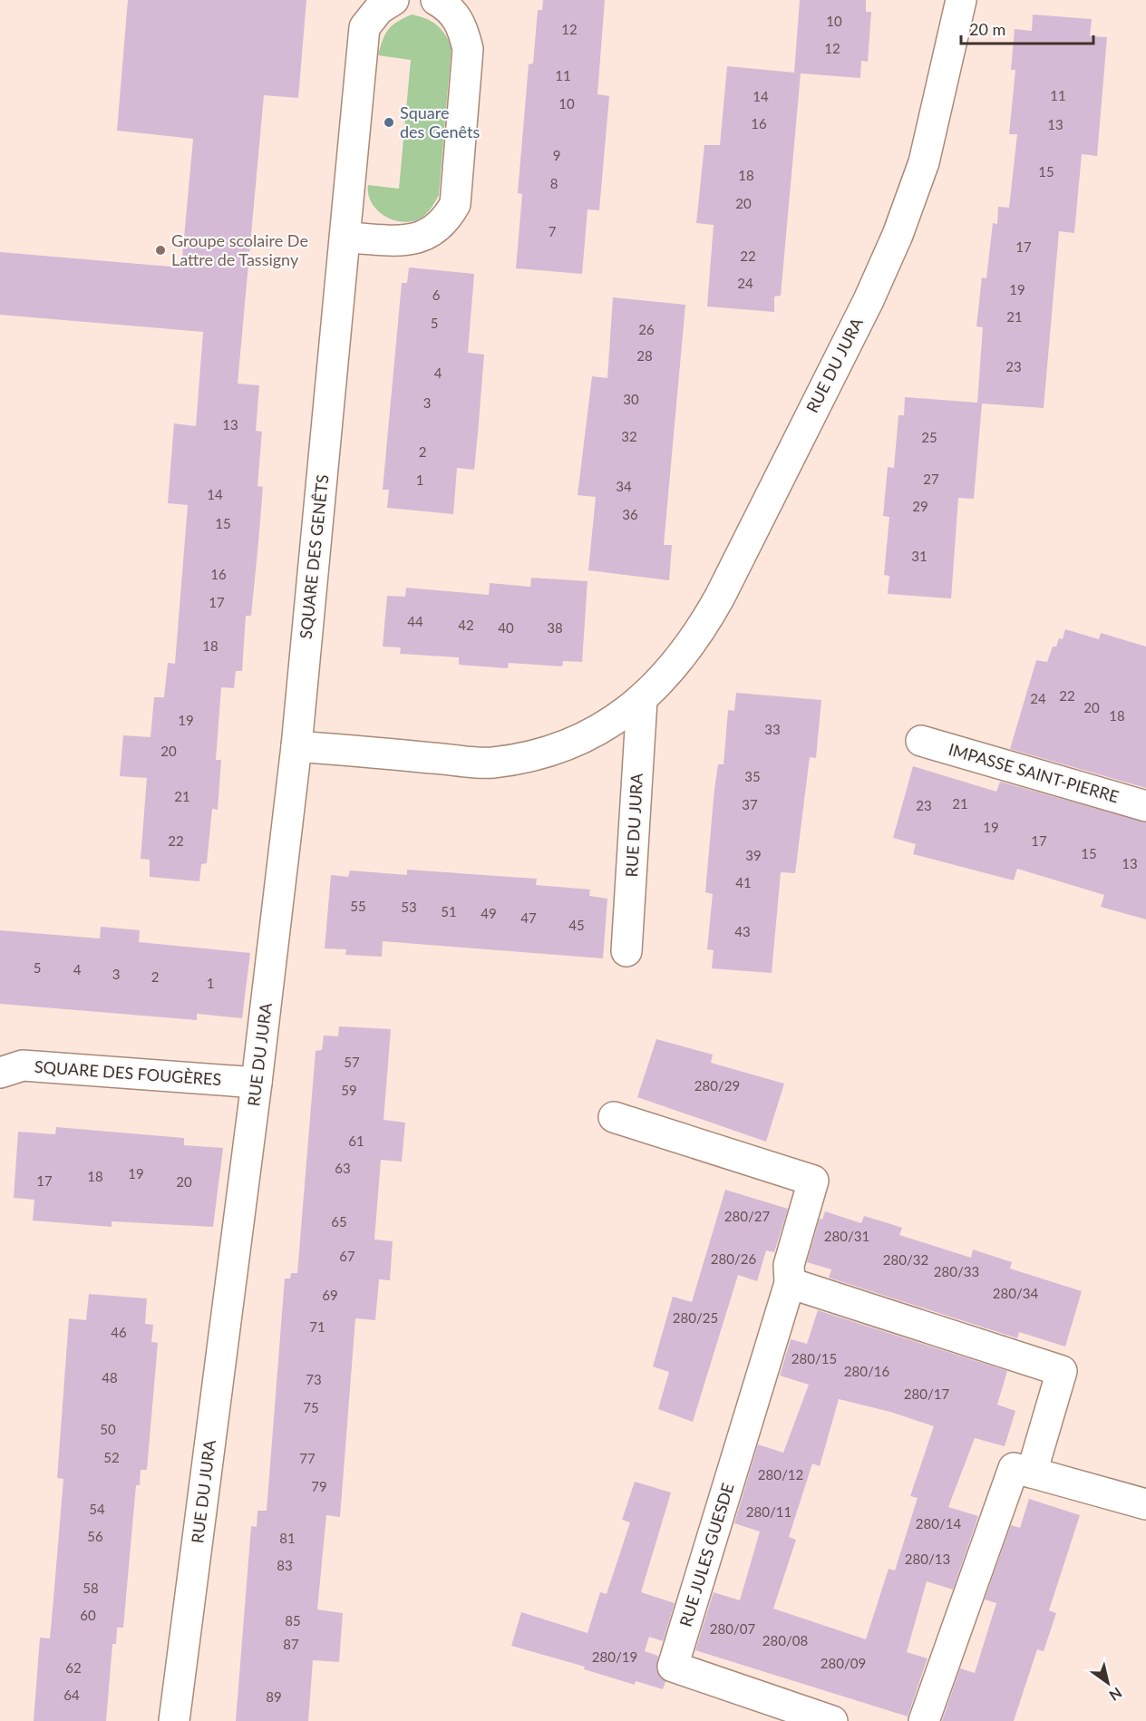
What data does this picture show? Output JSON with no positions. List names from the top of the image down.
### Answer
{
  "streets": {
    "street": [
      "RUE DU JURA",
      "SQUARE DES GENÊTS",
      "IMPASSE SAINT-PIERRE",
      "SQUARE DES FOUGÈRES",
      "RUE JULES GUESDE"
    ]
  },
  "crossings": [
    ["RUE DU JURA", "SQUARE DES GENÊTS"],
    ["RUE DU JURA", "SQUARE DES FOUGÈRES"]
  ],
  "places": ["Square des Genêts", "Groupe scolaire De Lattre de Tassigny"],
  "house_numbers": [
    "10",
    "12",
    "12",
    "11",
    "11",
    "14",
    "10",
    "16",
    "13",
    "9",
    "15",
    "18",
    "8",
    "20",
    "7",
    "17",
    "22",
    "24",
    "19",
    "6",
    "21",
    "5",
    "26",
    "28",
    "23",
    "4",
    "30",
    "3",
    "13",
    "32",
    "25",
    "2",
    "27",
    "1",
    "34",
    "14",
    "29",
    "36",
    "15",
    "31",
    "16",
    "17",
    "44",
    "42",
    "40",
    "38",
    "18",
    "22",
    "24",
    "20",
    "18",
    "19",
    "33",
    "20",
    "35",
    "21",
    "21",
    "37",
    "23",
    "19",
    "22",
    "17",
    "15",
    "39",
    "13",
    "41",
    "55",
    "53",
    "51",
    "49",
    "47",
    "45",
    "43",
    "5",
    "4",
    "3",
    "2",
    "1",
    "57",
    "280/29",
    "59",
    "61",
    "63",
    "19",
    "18",
    "17",
    "20",
    "280/27",
    "65",
    "280/31",
    "67",
    "280/26",
    "280/32",
    "280/33",
    "280/34",
    "69",
    "280/25",
    "71",
    "46",
    "280/15",
    "280/16",
    "48",
    "73",
    "280/17",
    "75",
    "50",
    "52",
    "77",
    "280/12",
    "79",
    "54",
    "280/11",
    "280/14",
    "56",
    "81",
    "280/13",
    "83",
    "58",
    "60",
    "85",
    "280/07",
    "280/08",
    "87",
    "280/19",
    "280/09",
    "62",
    "64",
    "89"
  ],
  "scale_bar": "20 m",
  "north": "bottom right"
}
